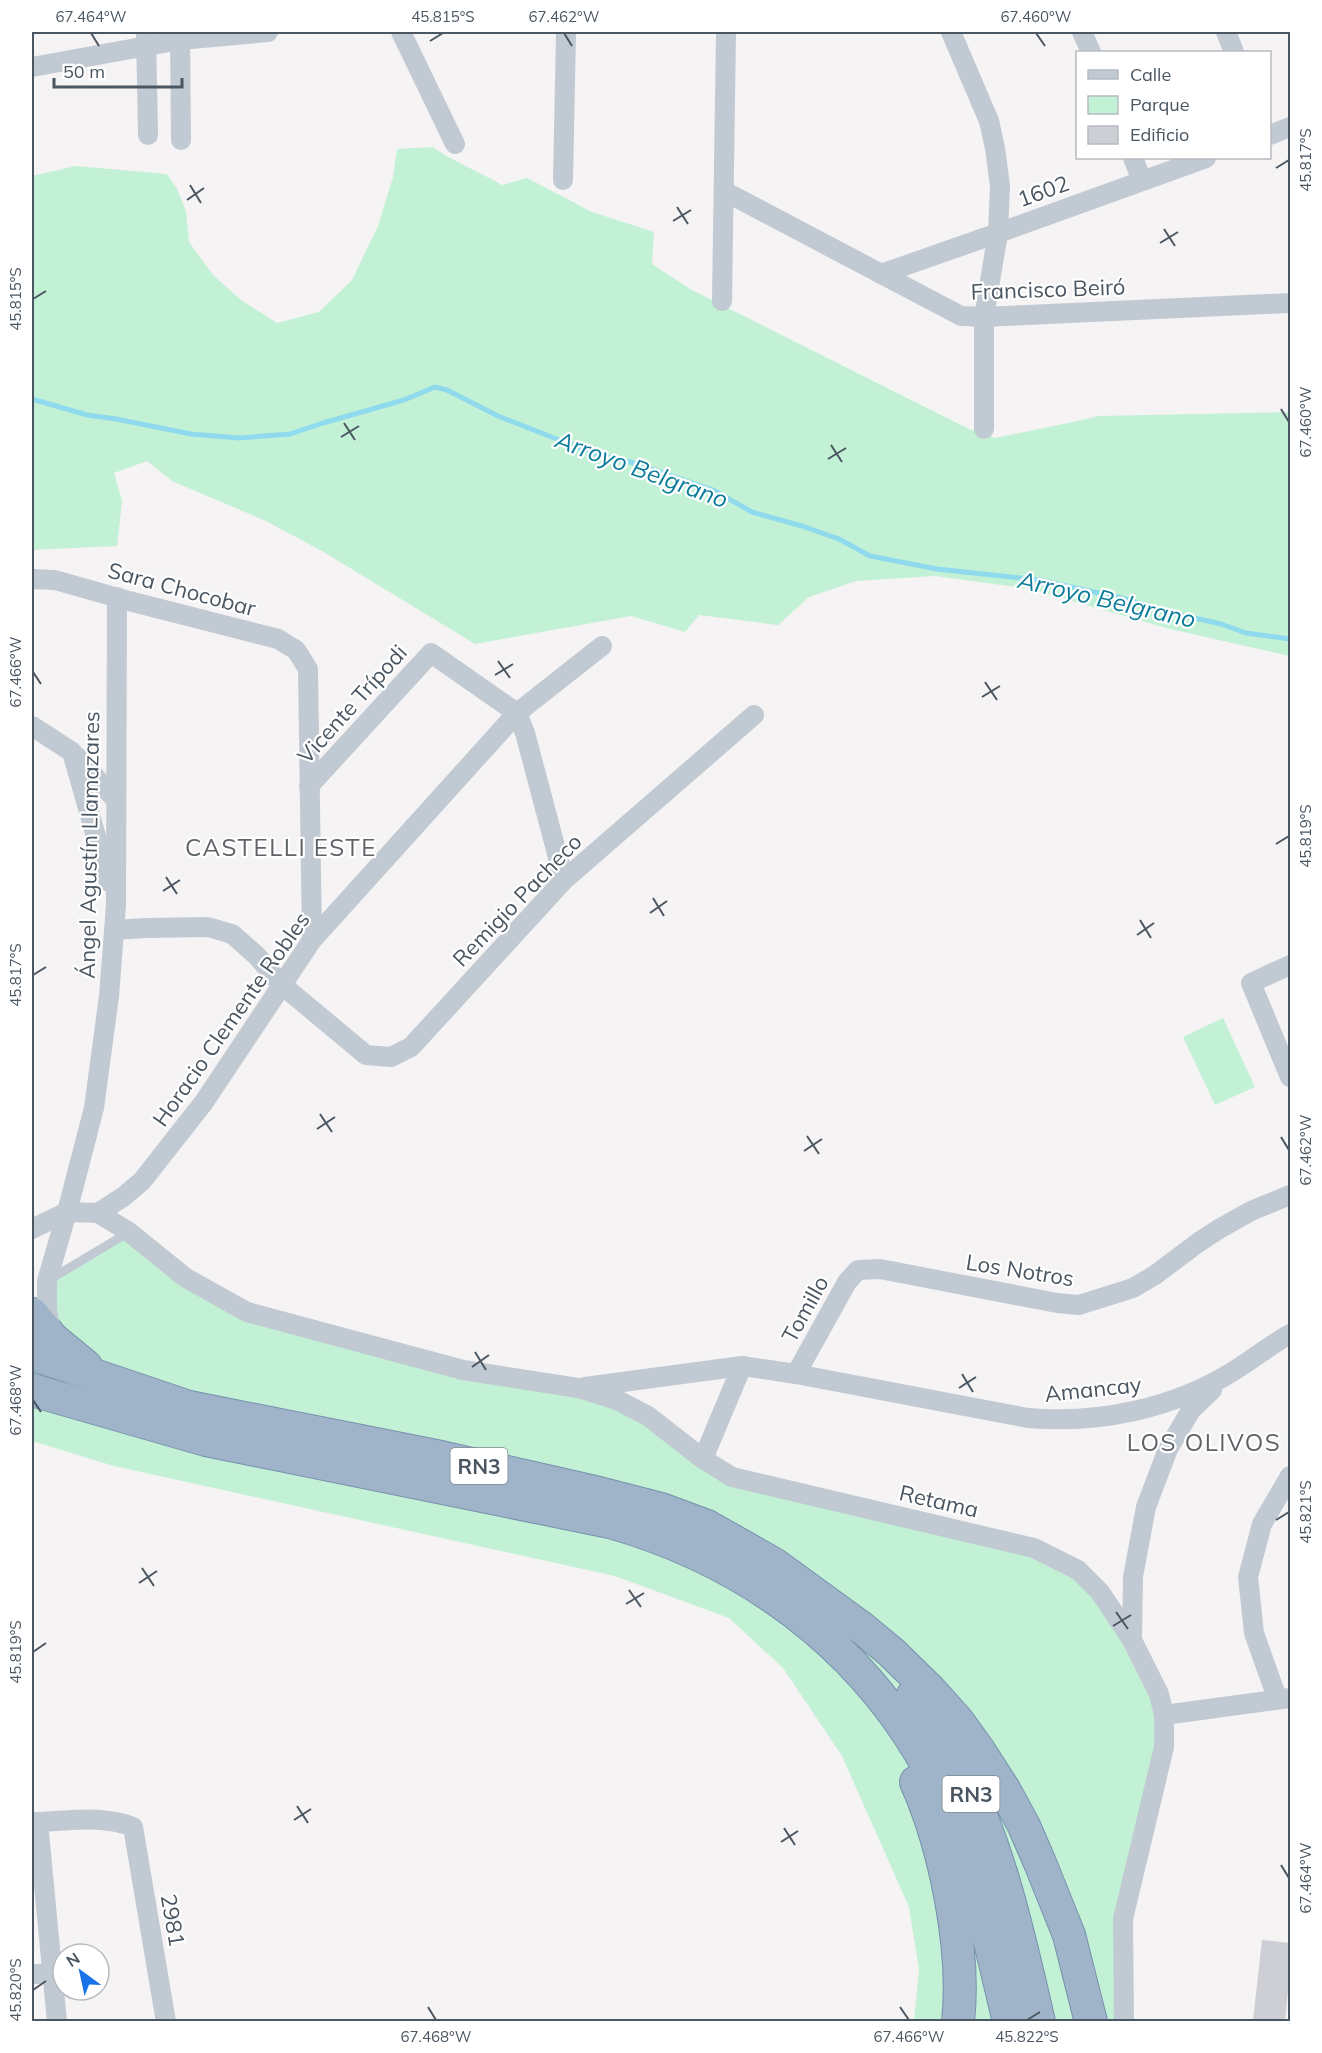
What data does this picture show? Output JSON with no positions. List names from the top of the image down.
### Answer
{
  "streets": {
    "highway": ["RN3"],
    "street": [
      "1602",
      "Francisco Beiró",
      "Sara Chocobar",
      "Vicente Trípodi",
      "Ángel Agustín Llamazares",
      "Remigio Pacheco",
      "Horacio Clemente Robles",
      "Los Notros",
      "Tomillo",
      "Amancay",
      "Retama",
      "2981"
    ]
  },
  "crossings": [
    ["1602", "Francisco Beiró"],
    ["Sara Chocobar", "Vicente Trípodi"],
    ["Sara Chocobar", "Ángel Agustín Llamazares"],
    ["Vicente Trípodi", "Horacio Clemente Robles"],
    ["Ángel Agustín Llamazares", "RN3"],
    ["Remigio Pacheco", "Horacio Clemente Robles"],
    ["Los Notros", "Tomillo"],
    ["Tomillo", "Amancay"],
    ["Amancay", "Retama"]
  ],
  "districts": ["CASTELLI ESTE", "LOS OLIVOS"],
  "water": ["Arroyo Belgrano"],
  "legend": ["Calle", "Parque", "Edificio"],
  "scale_bar": "50 m",
  "north": "top left",
  "coordinates": [
    "67.464°W",
    "45.815°S",
    "67.462°W",
    "67.460°W",
    "45.817°S",
    "67.466°W",
    "45.819°S",
    "67.468°W",
    "45.821°S",
    "45.820°S",
    "45.822°S"
  ]
}
